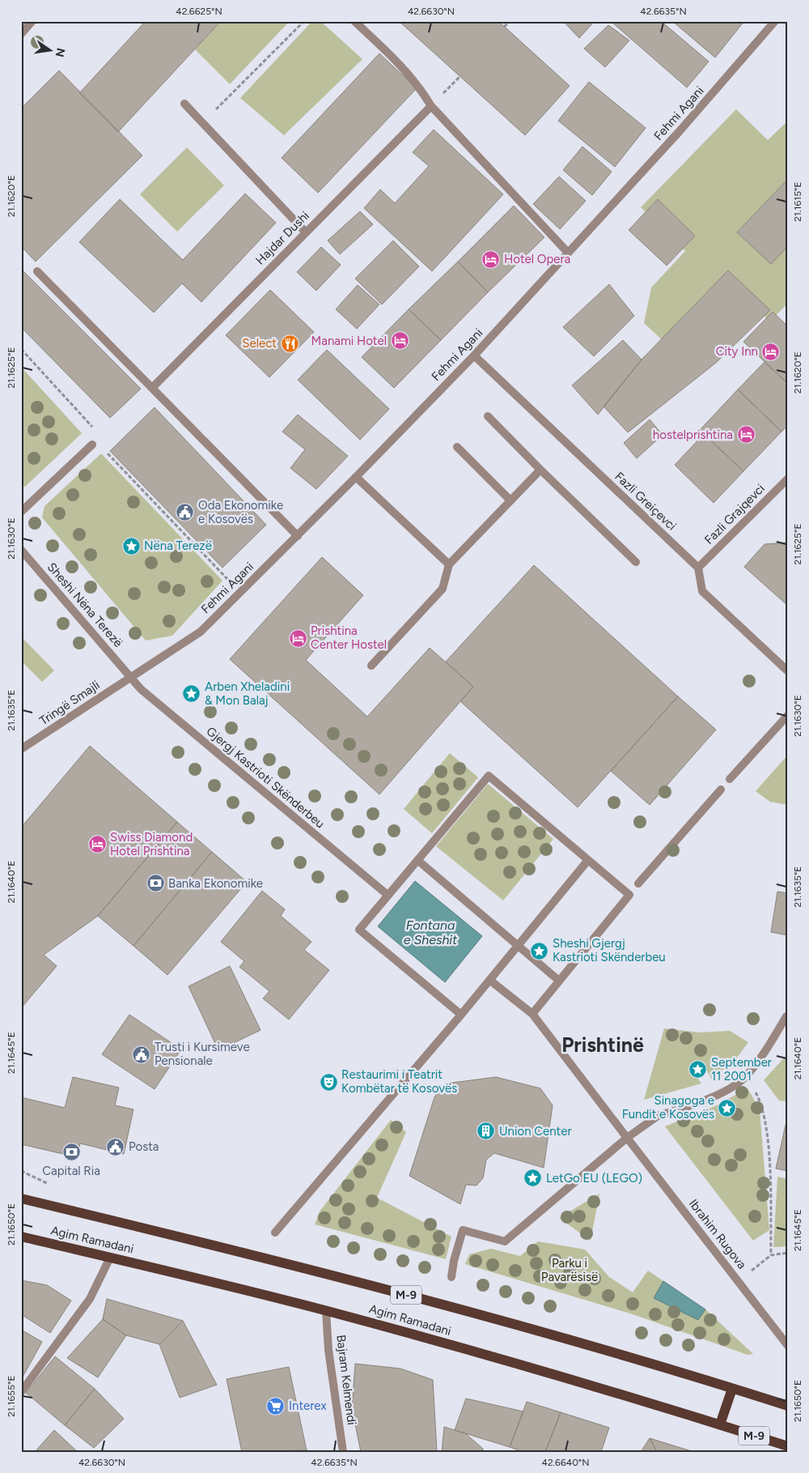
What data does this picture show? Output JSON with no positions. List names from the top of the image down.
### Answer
{
  "streets": {
    "main road": ["Agim Ramadani", "M-9"],
    "street": [
      "Fehmi Agani",
      "Hajdar Dushi",
      "Fazli Greiçevci",
      "Fazli Grajqevci",
      "Sheshi Nëna Terezë",
      "Tringë Smajli",
      "Gjergj Kastrioti Skënderbeu",
      "Ibrahim Rugova",
      "Bajram Kelmendi"
    ]
  },
  "crossings": [
    ["Fehmi Agani", "Fazli Greiçevci"],
    ["Fehmi Agani", "Sheshi Nëna Terezë"],
    ["Fehmi Agani", "Tringë Smajli"],
    ["Fehmi Agani", "Gjergj Kastrioti Skënderbeu"],
    ["Fazli Greiçevci", "Fazli Grajqevci"],
    ["Sheshi Nëna Terezë", "Tringë Smajli"],
    ["Sheshi Nëna Terezë", "Gjergj Kastrioti Skënderbeu"],
    ["Tringë Smajli", "Gjergj Kastrioti Skënderbeu"],
    ["Agim Ramadani", "Bajram Kelmendi"]
  ],
  "districts": ["Prishtinë"],
  "water": ["Fontana e Sheshit"],
  "parks": ["Parku i Pavarësisë"],
  "places": {
    "hotel": [
      "Hotel Opera",
      "Manami Hotel",
      "City Inn",
      "hostelprishtina",
      "Prishtina Center Hostel",
      "Swiss Diamond Hotel Prishtina"
    ],
    "restaurant": ["Select"],
    "public building": ["Oda Ekonomike e Kosovës", "Trusti i Kursimeve Pensionale", "Posta"],
    "place": [
      "Nëna Terezë",
      "Arben Xheladini & Mon Balaj",
      "Sheshi Gjergj Kastrioti Skënderbeu",
      "September 11 2001",
      "Sinagoga e Fundit e Kosovës",
      "LetGo EU (LEGO)"
    ],
    "bank": ["Banka Ekonomike", "Capital Ria"],
    "theatre": ["Restaurimi i Teatrit Kombëtar të Kosovës"],
    "building": ["Union Center"],
    "supermarket": ["Interex"]
  },
  "north": "right",
  "coordinates": [
    "42.6625°N",
    "42.6630°N",
    "42.6635°N",
    "21.1620°E",
    "21.1615°E",
    "21.1625°E",
    "21.1630°E",
    "21.1635°E",
    "21.1640°E",
    "21.1645°E",
    "21.1650°E",
    "21.1655°E",
    "42.6640°N"
  ]
}
